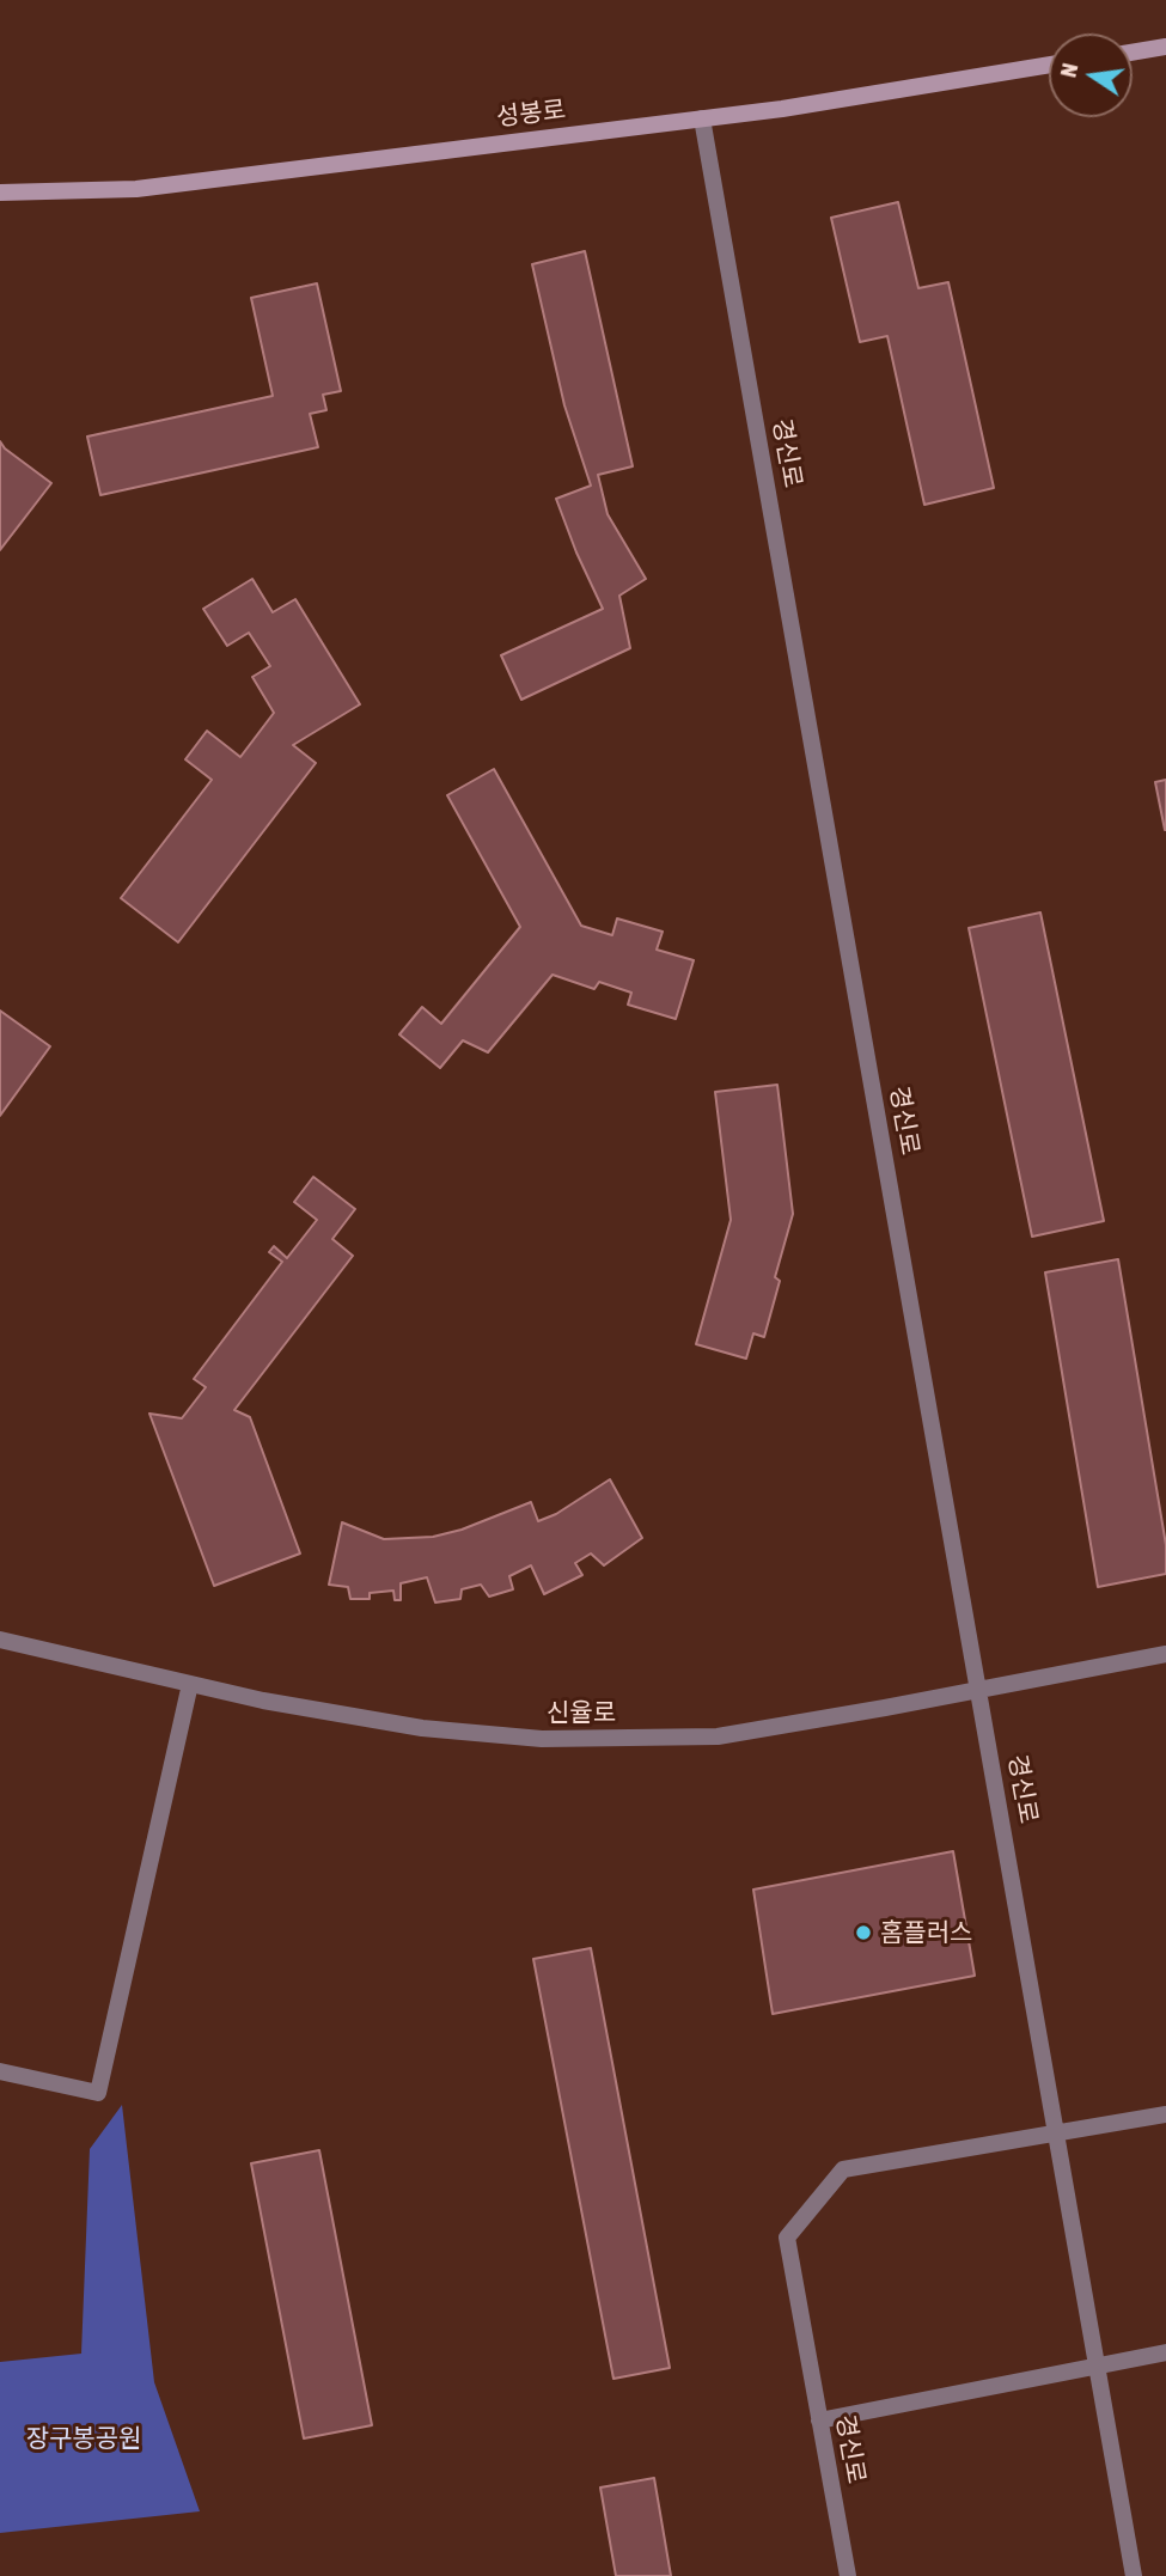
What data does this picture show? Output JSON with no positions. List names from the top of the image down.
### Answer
{
  "streets": {
    "street": ["성봉로", "경신로", "신율로"]
  },
  "crossings": [
    ["성봉로", "경신로"],
    ["경신로", "신율로"]
  ],
  "parks": ["장구봉공원"],
  "places": ["홈플러스"],
  "north": "left"
}
